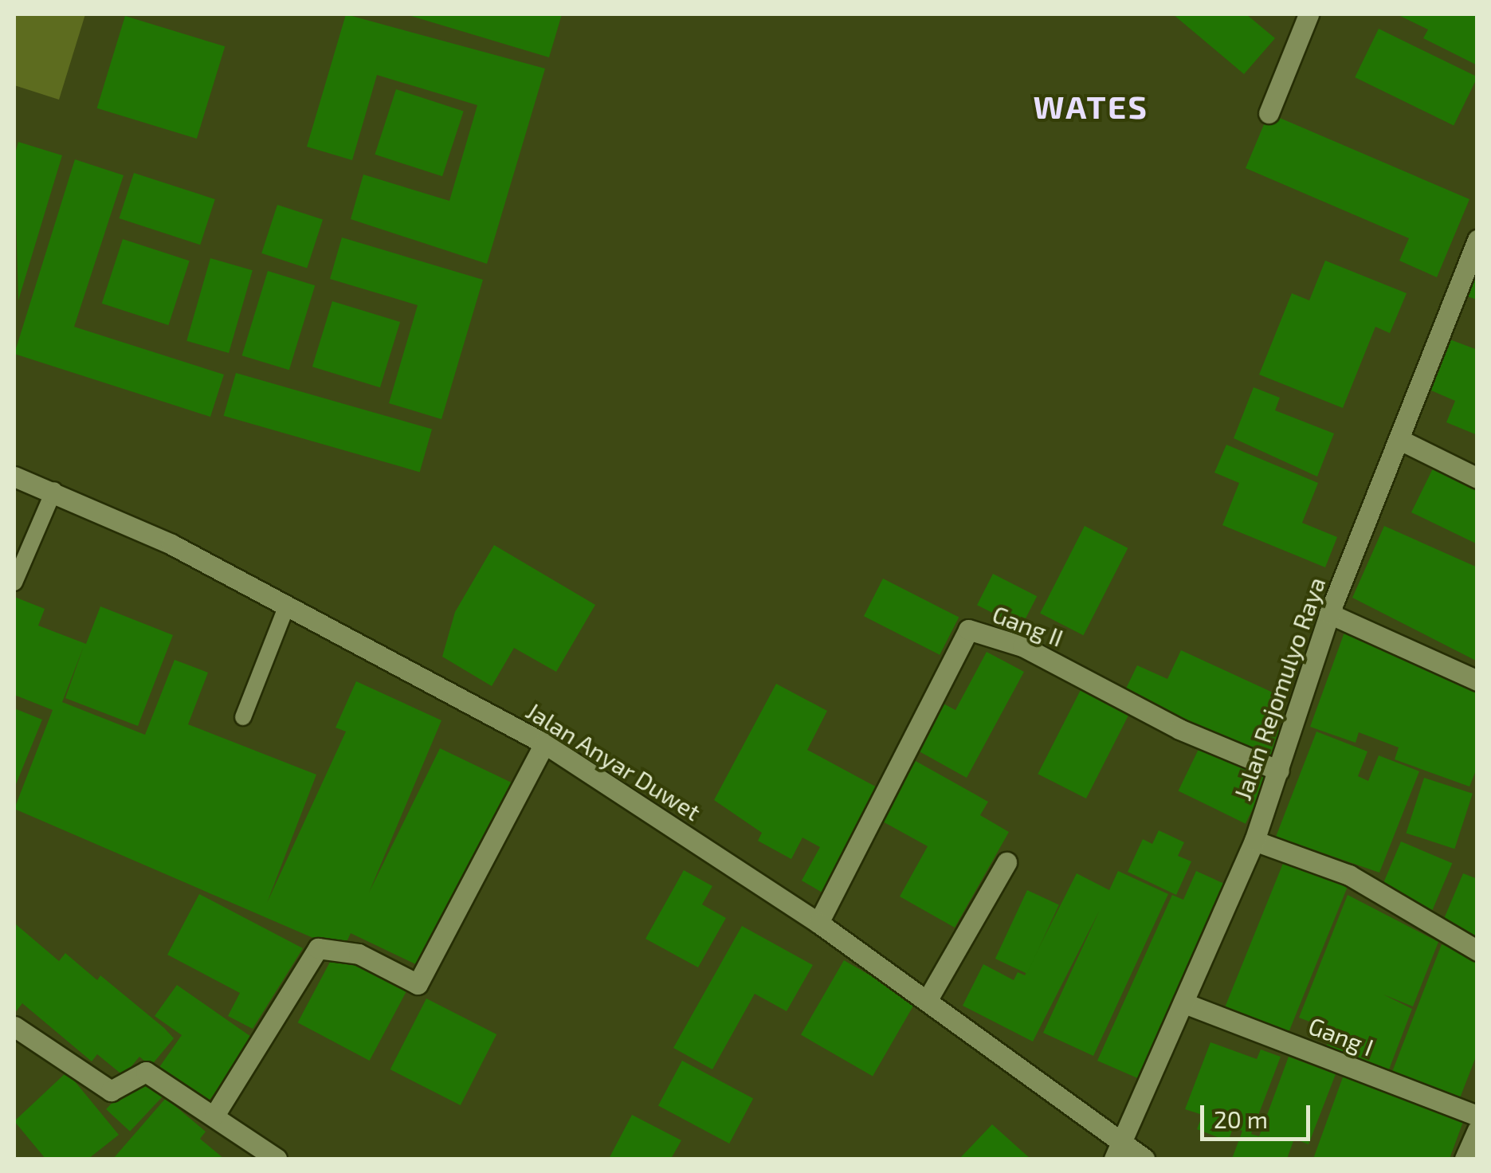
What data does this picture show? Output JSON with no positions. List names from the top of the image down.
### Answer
{
  "streets": {
    "street": [
      "Gang II",
      "Jalan Rejomulyo Raya",
      "Jalan Anyar Duwet",
      "Gang I"
    ]
  },
  "crossings": [
    ["Gang II", "Jalan Rejomulyo Raya"],
    ["Gang II", "Jalan Anyar Duwet"],
    ["Jalan Rejomulyo Raya", "Jalan Anyar Duwet"],
    ["Jalan Rejomulyo Raya", "Gang I"]
  ],
  "districts": ["WATES"],
  "scale_bar": "20 m"
}
